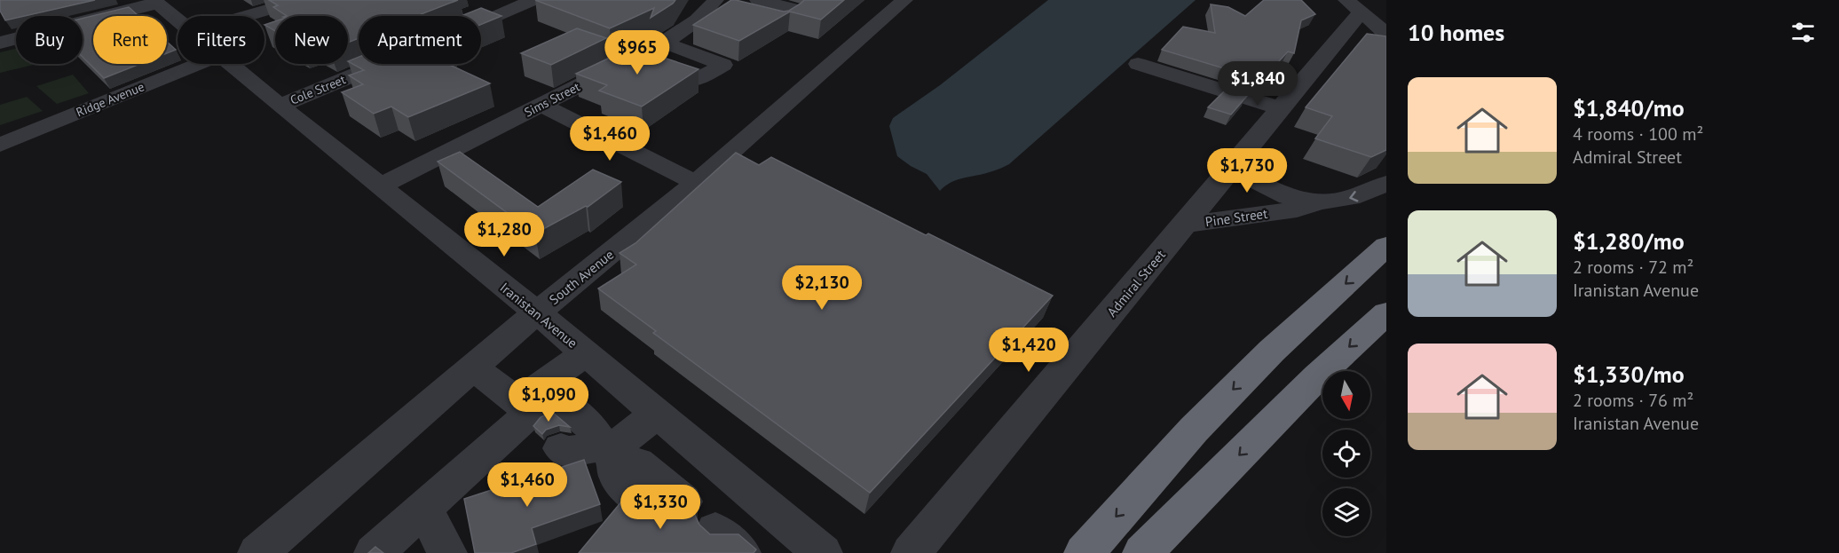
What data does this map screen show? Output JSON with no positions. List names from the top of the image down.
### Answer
{
  "streets": {
    "street": [
      "Cole Street",
      "Ridge Avenue",
      "Sims Street",
      "Pine Street",
      "South Avenue",
      "Admiral Street",
      "Iranistan Avenue"
    ]
  },
  "crossings": [
    ["Cole Street", "Iranistan Avenue"],
    ["Sims Street", "Iranistan Avenue"],
    ["Pine Street", "Admiral Street"],
    ["South Avenue", "Iranistan Avenue"]
  ],
  "north": "bottom",
  "page": {
    "heading": "10 homes",
    "chip": [
      "Buy",
      "Rent",
      "Filters",
      "New",
      "Apartment"
    ],
    "price": [
      "$965",
      "$1,840",
      "$1,460",
      "$1,730",
      "$1,280",
      "$2,130",
      "$1,420",
      "$1,090",
      "$1,460",
      "$1,330"
    ],
    "list": [
      {
        "name": "$1,840/mo",
        "note": "4 rooms · 100 m² · Admiral Street"
      },
      {
        "name": "$1,280/mo",
        "note": "2 rooms · 72 m² · Iranistan Avenue"
      },
      {
        "name": "$1,330/mo",
        "note": "2 rooms · 76 m² · Iranistan Avenue"
      }
    ]
  }
}
